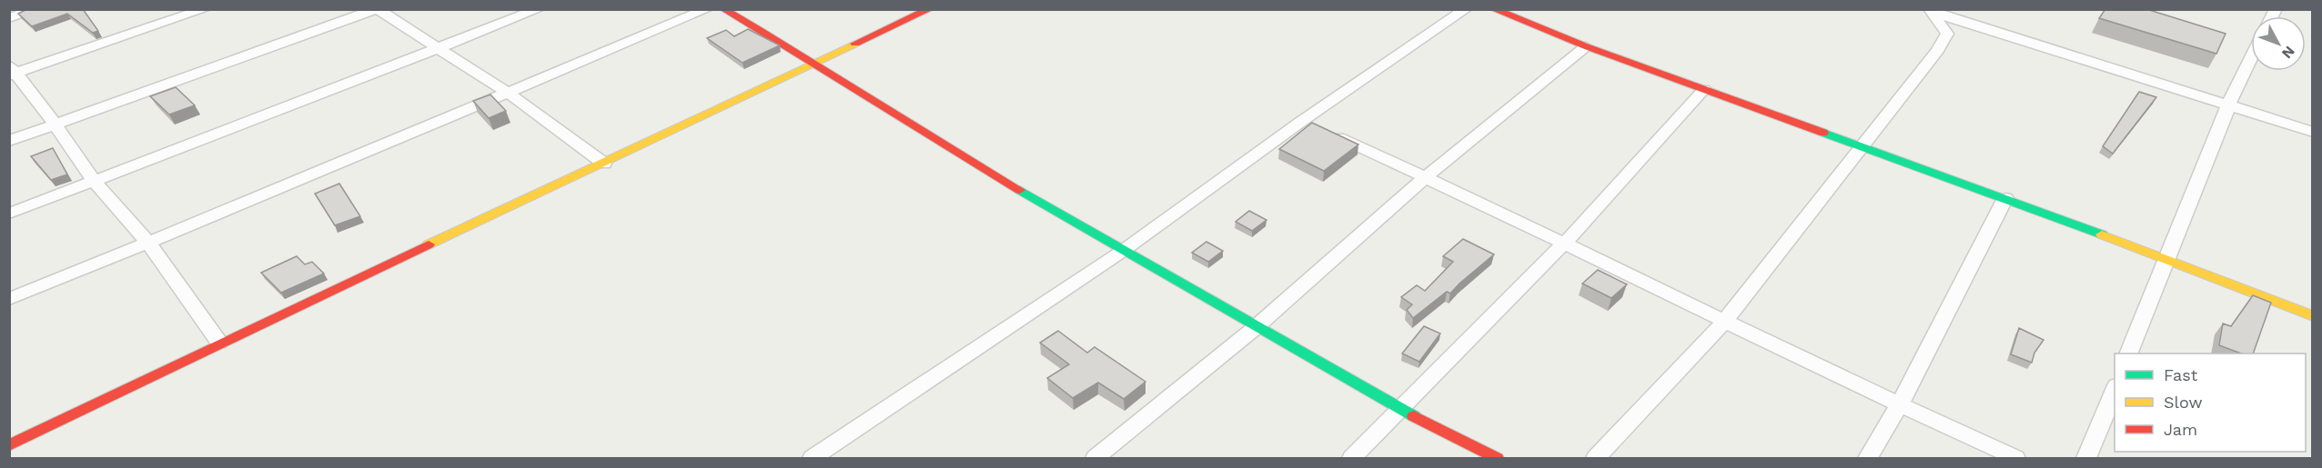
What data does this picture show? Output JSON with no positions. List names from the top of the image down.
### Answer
{
  "legend": ["Fast", "Slow", "Jam"],
  "north": "bottom right"
}
